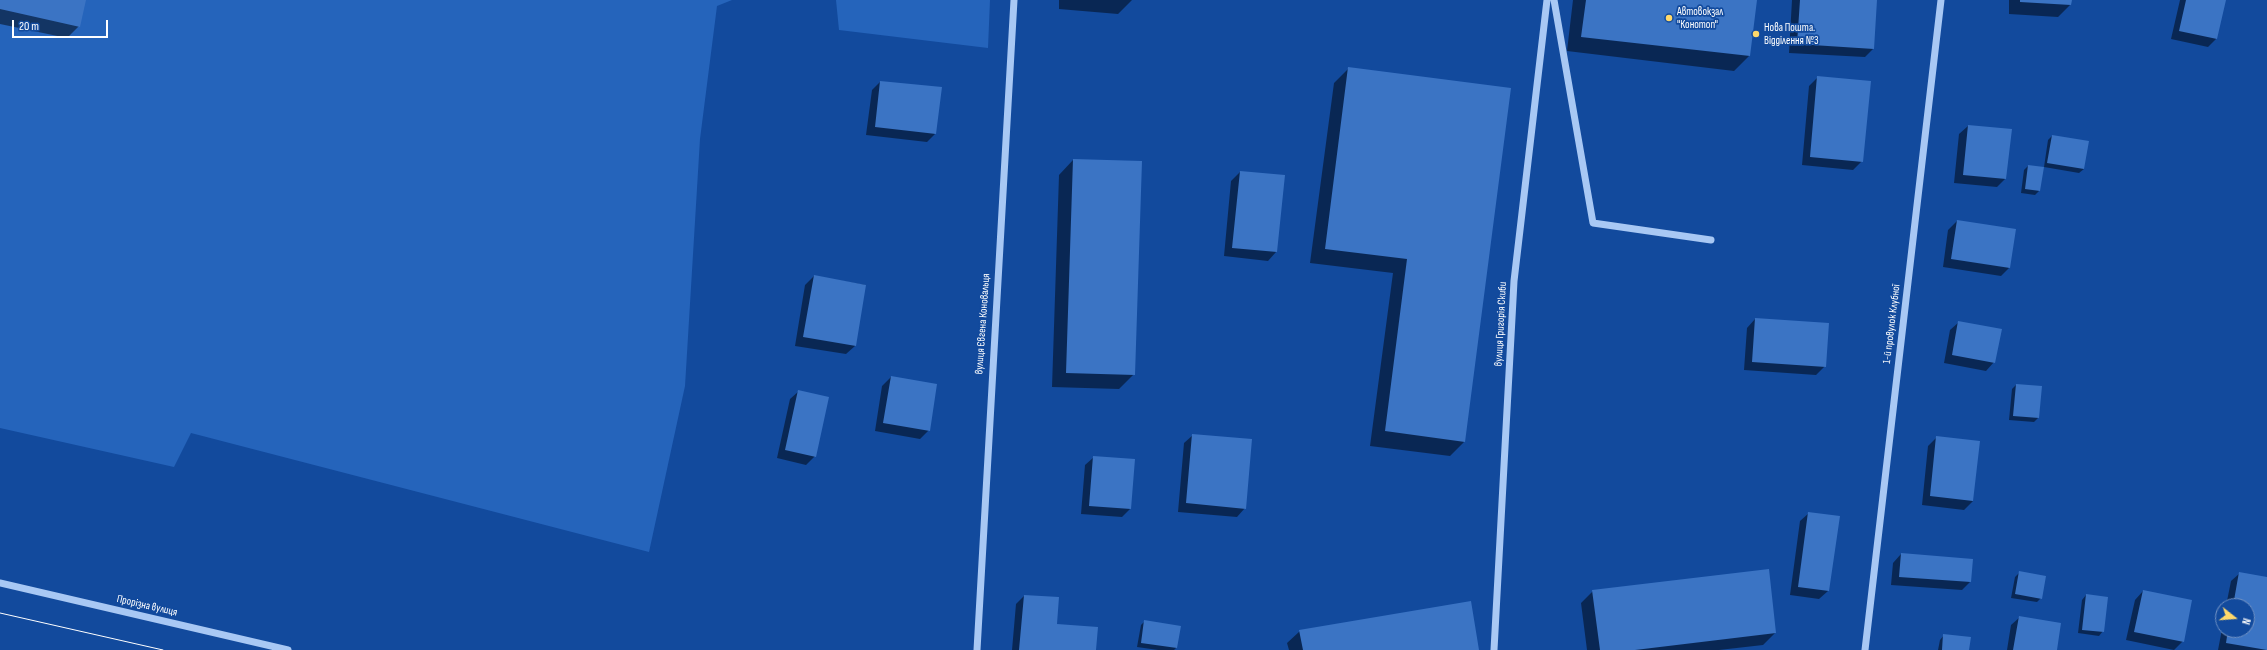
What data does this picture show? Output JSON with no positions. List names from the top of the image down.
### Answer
{
  "streets": {
    "street": [
      "вулиця Євгена Коновальця",
      "вулиця Григорія Скиби",
      "1-й провулок Клубної",
      "Прорізна вулиця"
    ]
  },
  "places": ["Автовокзал \"Конотоп\"", "Нова Пошта. Відділення №3"],
  "scale_bar": "20 m",
  "north": "right"
}
